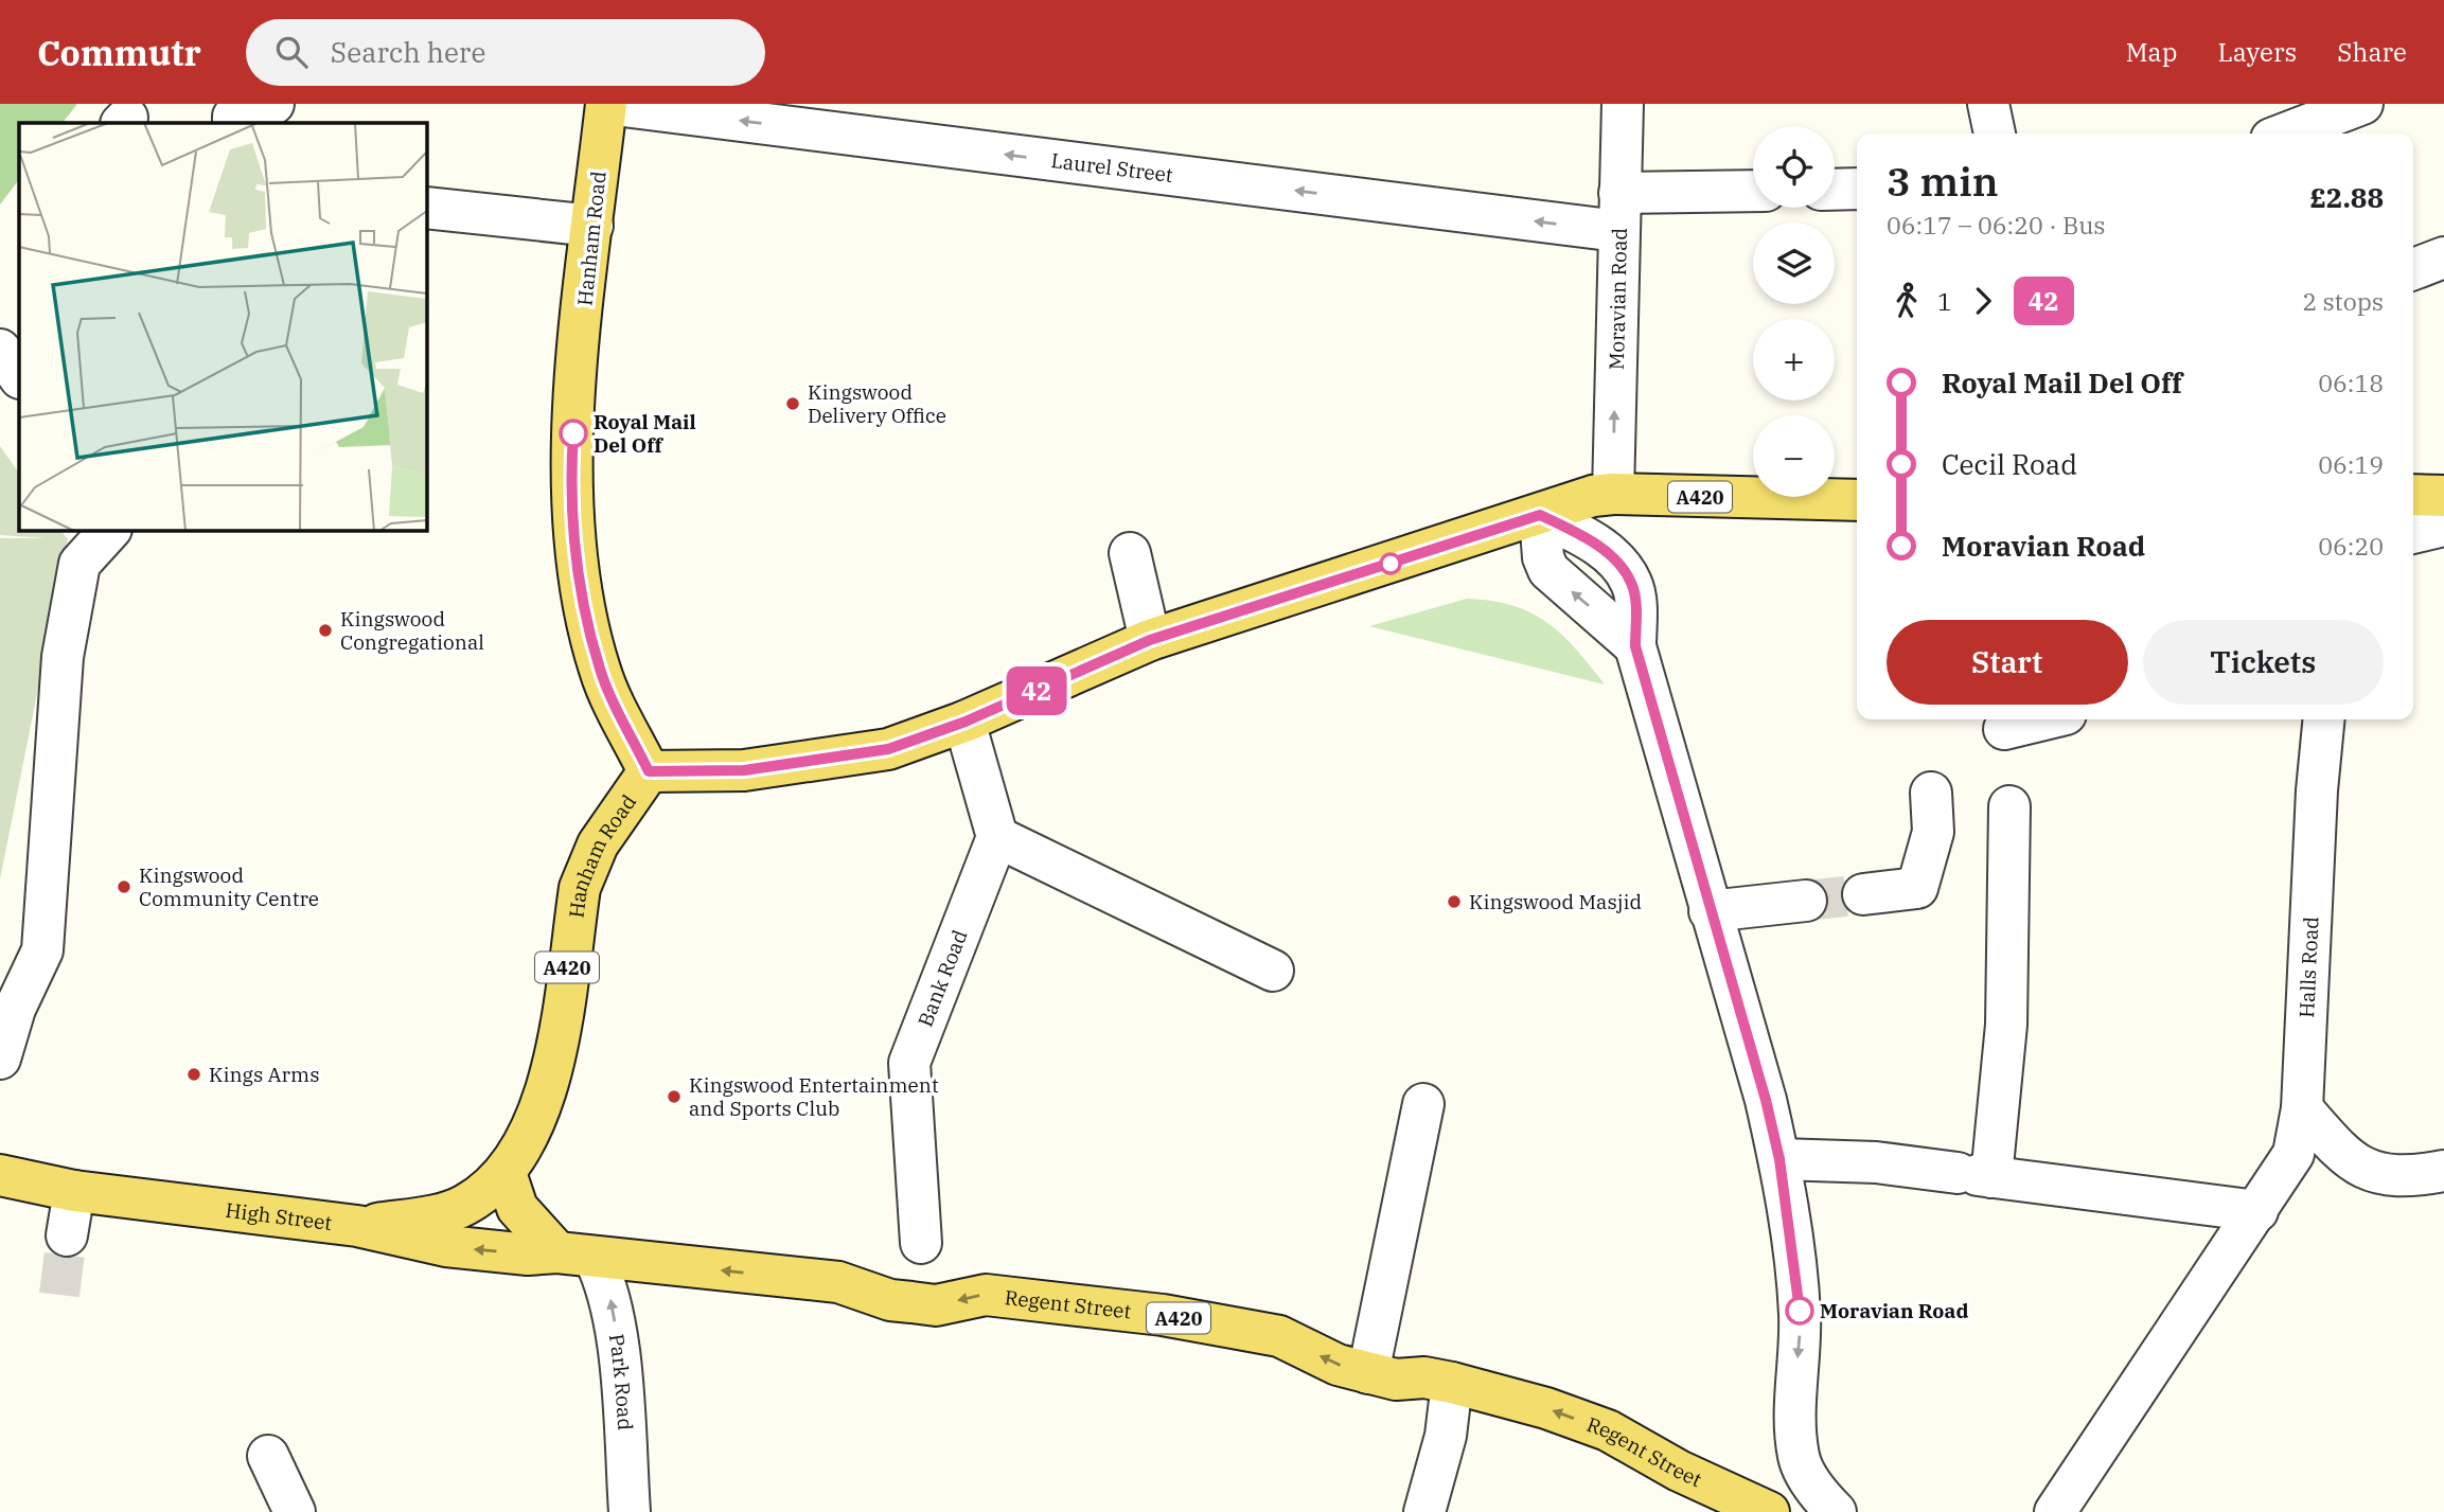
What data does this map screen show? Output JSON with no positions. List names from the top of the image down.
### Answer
{
  "streets": {
    "main road": [
      "Hanham Road",
      "A420",
      "High Street",
      "Regent Street"
    ],
    "street": [
      "Laurel Street",
      "Moravian Road",
      "Halls Road",
      "Bank Road",
      "Park Road"
    ]
  },
  "crossings": [
    ["Laurel Street", "Hanham Road"],
    ["Laurel Street", "Moravian Road"],
    ["Hanham Road", "A420"],
    ["Hanham Road", "High Street"],
    ["Moravian Road", "A420"],
    ["High Street", "Regent Street"],
    ["High Street", "Park Road"],
    ["Regent Street", "Park Road"]
  ],
  "one_way": [
    "Laurel Street",
    "Moravian Road",
    "High Street",
    "Regent Street",
    "Park Road"
  ],
  "places": [
    "Kingswood Delivery Office",
    "Royal Mail Del Off",
    "Kingswood Congregational",
    "Kingswood Community Centre",
    "Kingswood Masjid",
    "Kings Arms",
    "Kingswood Entertainment and Sports Club",
    "Moravian Road"
  ],
  "lines": ["bus line 42"],
  "page": {
    "header": "Commutr",
    "search": "Search here",
    "nav": ["Map", "Layers", "Share"],
    "on_map": "42",
    "map_buttons": ["+", "−"],
    "heading": ["3 min", "06:17 – 06:20 · Bus", "£2.88"],
    "legs": ["1", "42", "2 stops"],
    "list": [
      {
        "name": "Royal Mail Del Off",
        "value": "06:18"
      },
      {
        "name": "Cecil Road",
        "value": "06:19"
      },
      {
        "name": "Moravian Road",
        "value": "06:20"
      }
    ],
    "buttons": ["Start", "Tickets"]
  }
}
